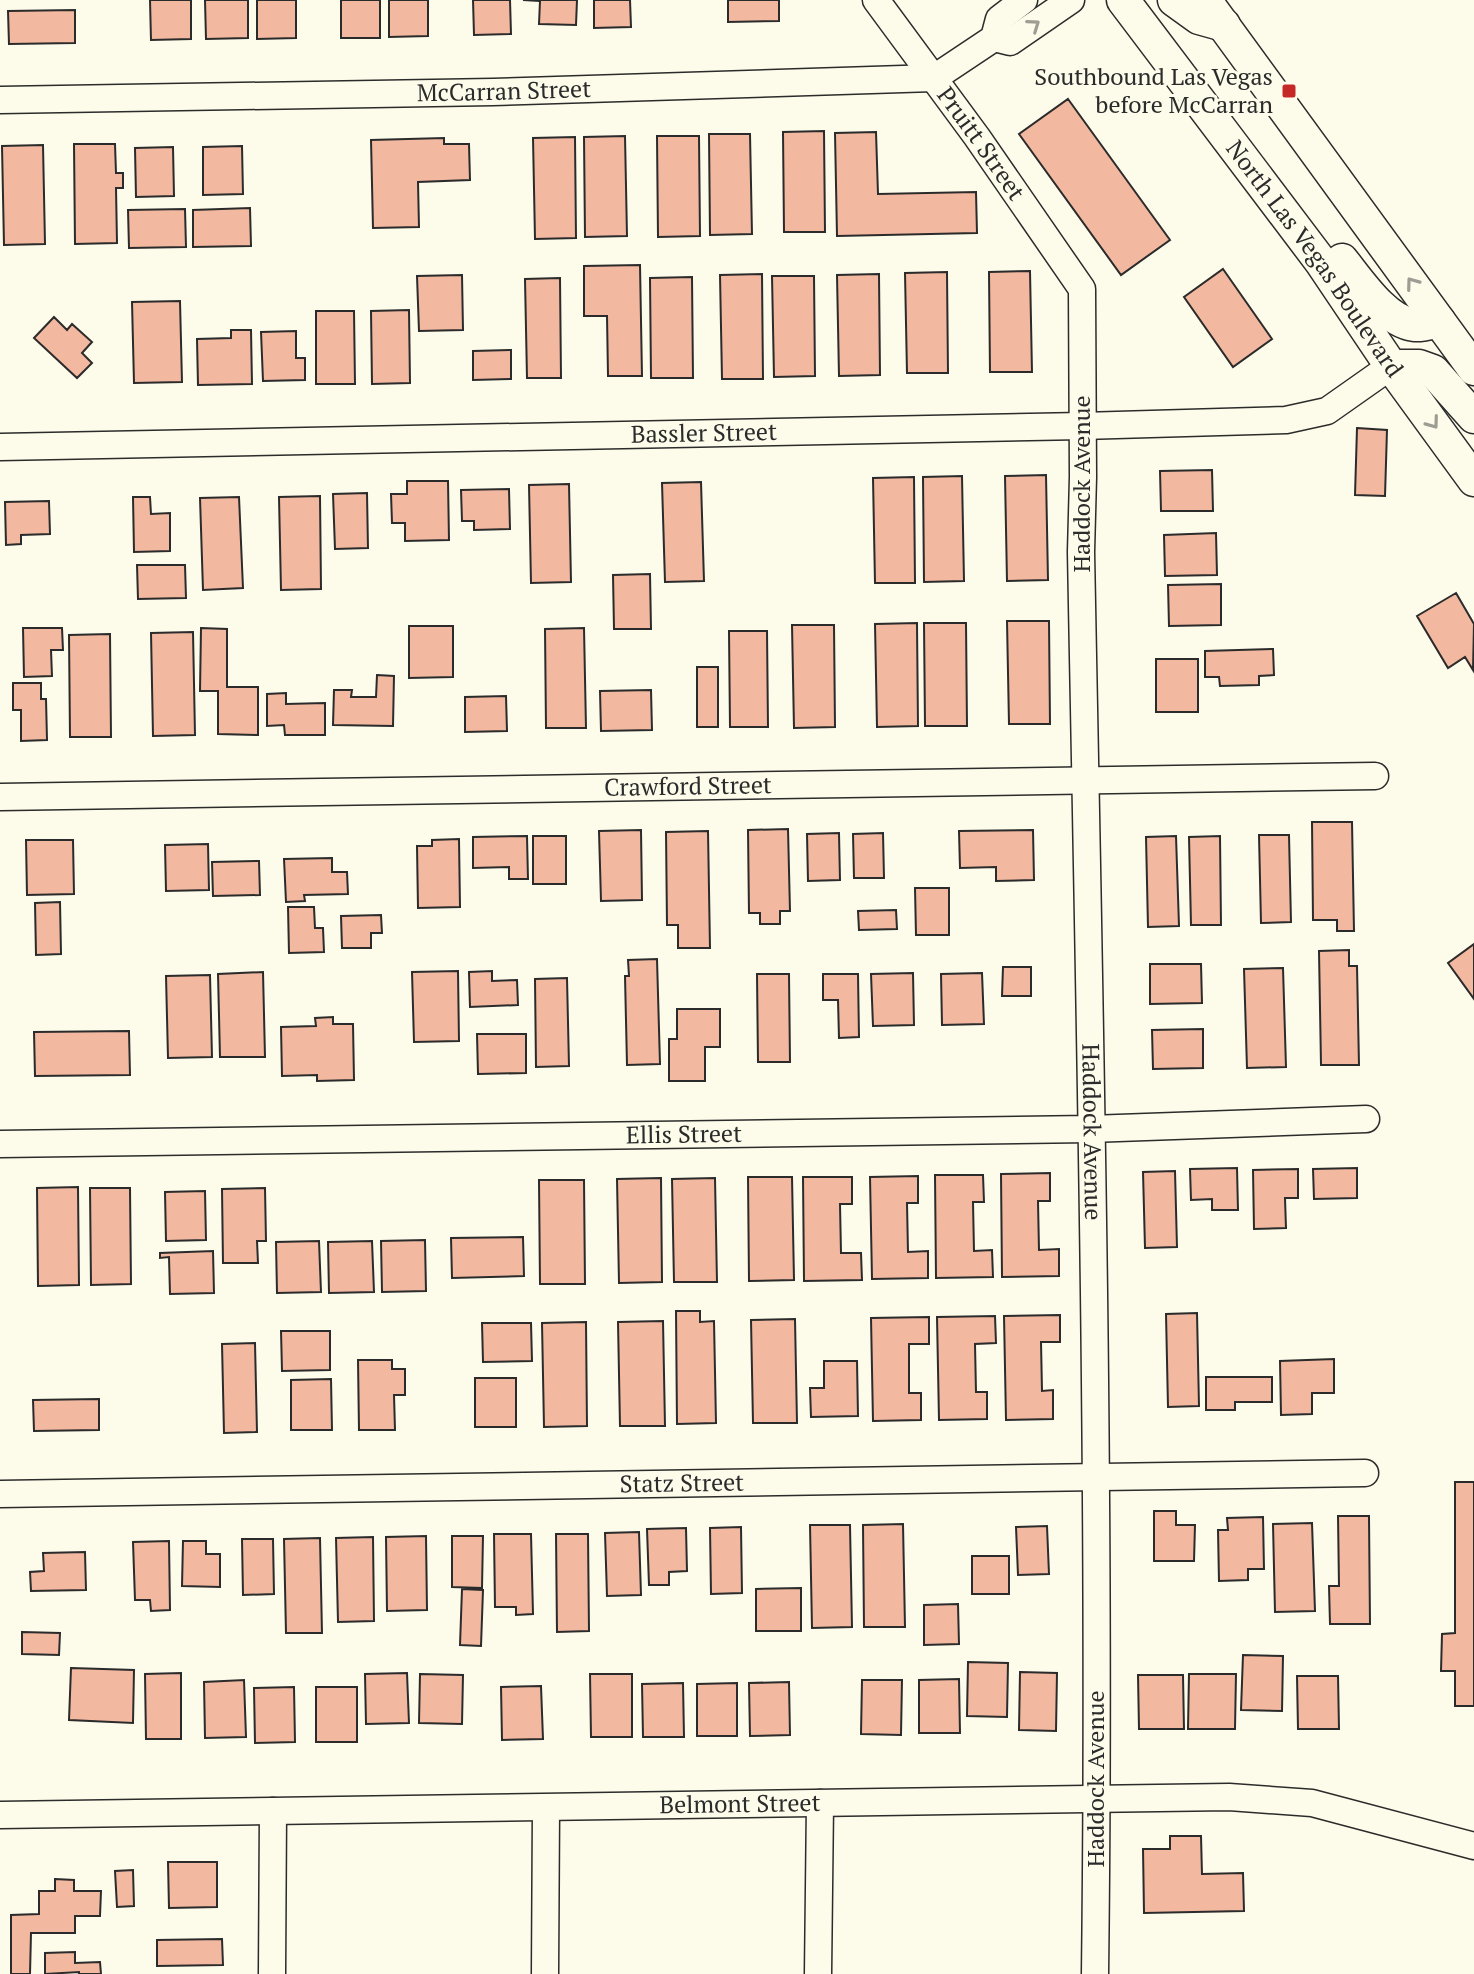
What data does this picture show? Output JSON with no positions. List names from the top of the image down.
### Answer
{
  "streets": {
    "main road": ["North Las Vegas Boulevard"],
    "street": [
      "McCarran Street",
      "Pruitt Street",
      "Bassler Street",
      "Haddock Avenue",
      "Crawford Street",
      "Ellis Street",
      "Statz Street",
      "Belmont Street"
    ]
  },
  "crossings": [
    ["McCarran Street", "Pruitt Street"],
    ["Pruitt Street", "Haddock Avenue"],
    ["North Las Vegas Boulevard", "Bassler Street"],
    ["Bassler Street", "Haddock Avenue"],
    ["Haddock Avenue", "Crawford Street"],
    ["Haddock Avenue", "Ellis Street"],
    ["Haddock Avenue", "Statz Street"],
    ["Haddock Avenue", "Belmont Street"]
  ],
  "places": {
    "transit": ["Southbound Las Vegas before McCarran"]
  }
}
